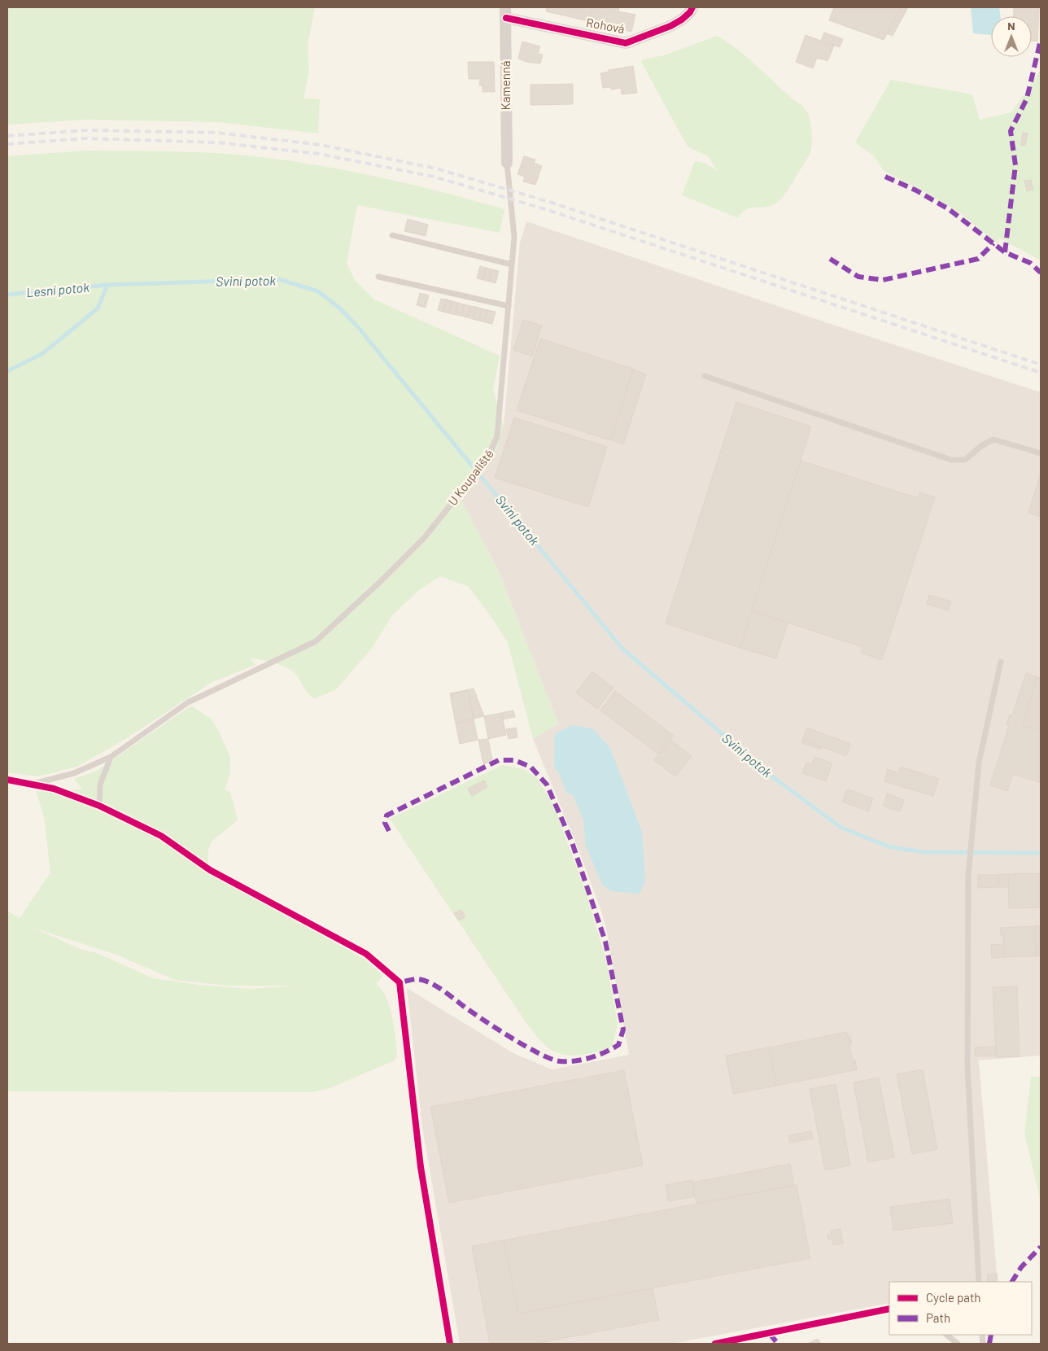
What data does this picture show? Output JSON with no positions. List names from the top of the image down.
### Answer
{
  "streets": {
    "street": ["Rohová", "Kamenná"],
    "lane": ["U Koupaliště"]
  },
  "crossings": [
    ["Rohová", "Kamenná"],
    ["Kamenná", "U Koupaliště"]
  ],
  "water": ["Sviní potok", "Lesní potok"],
  "legend": ["Cycle path", "Path"],
  "north": "top"
}
